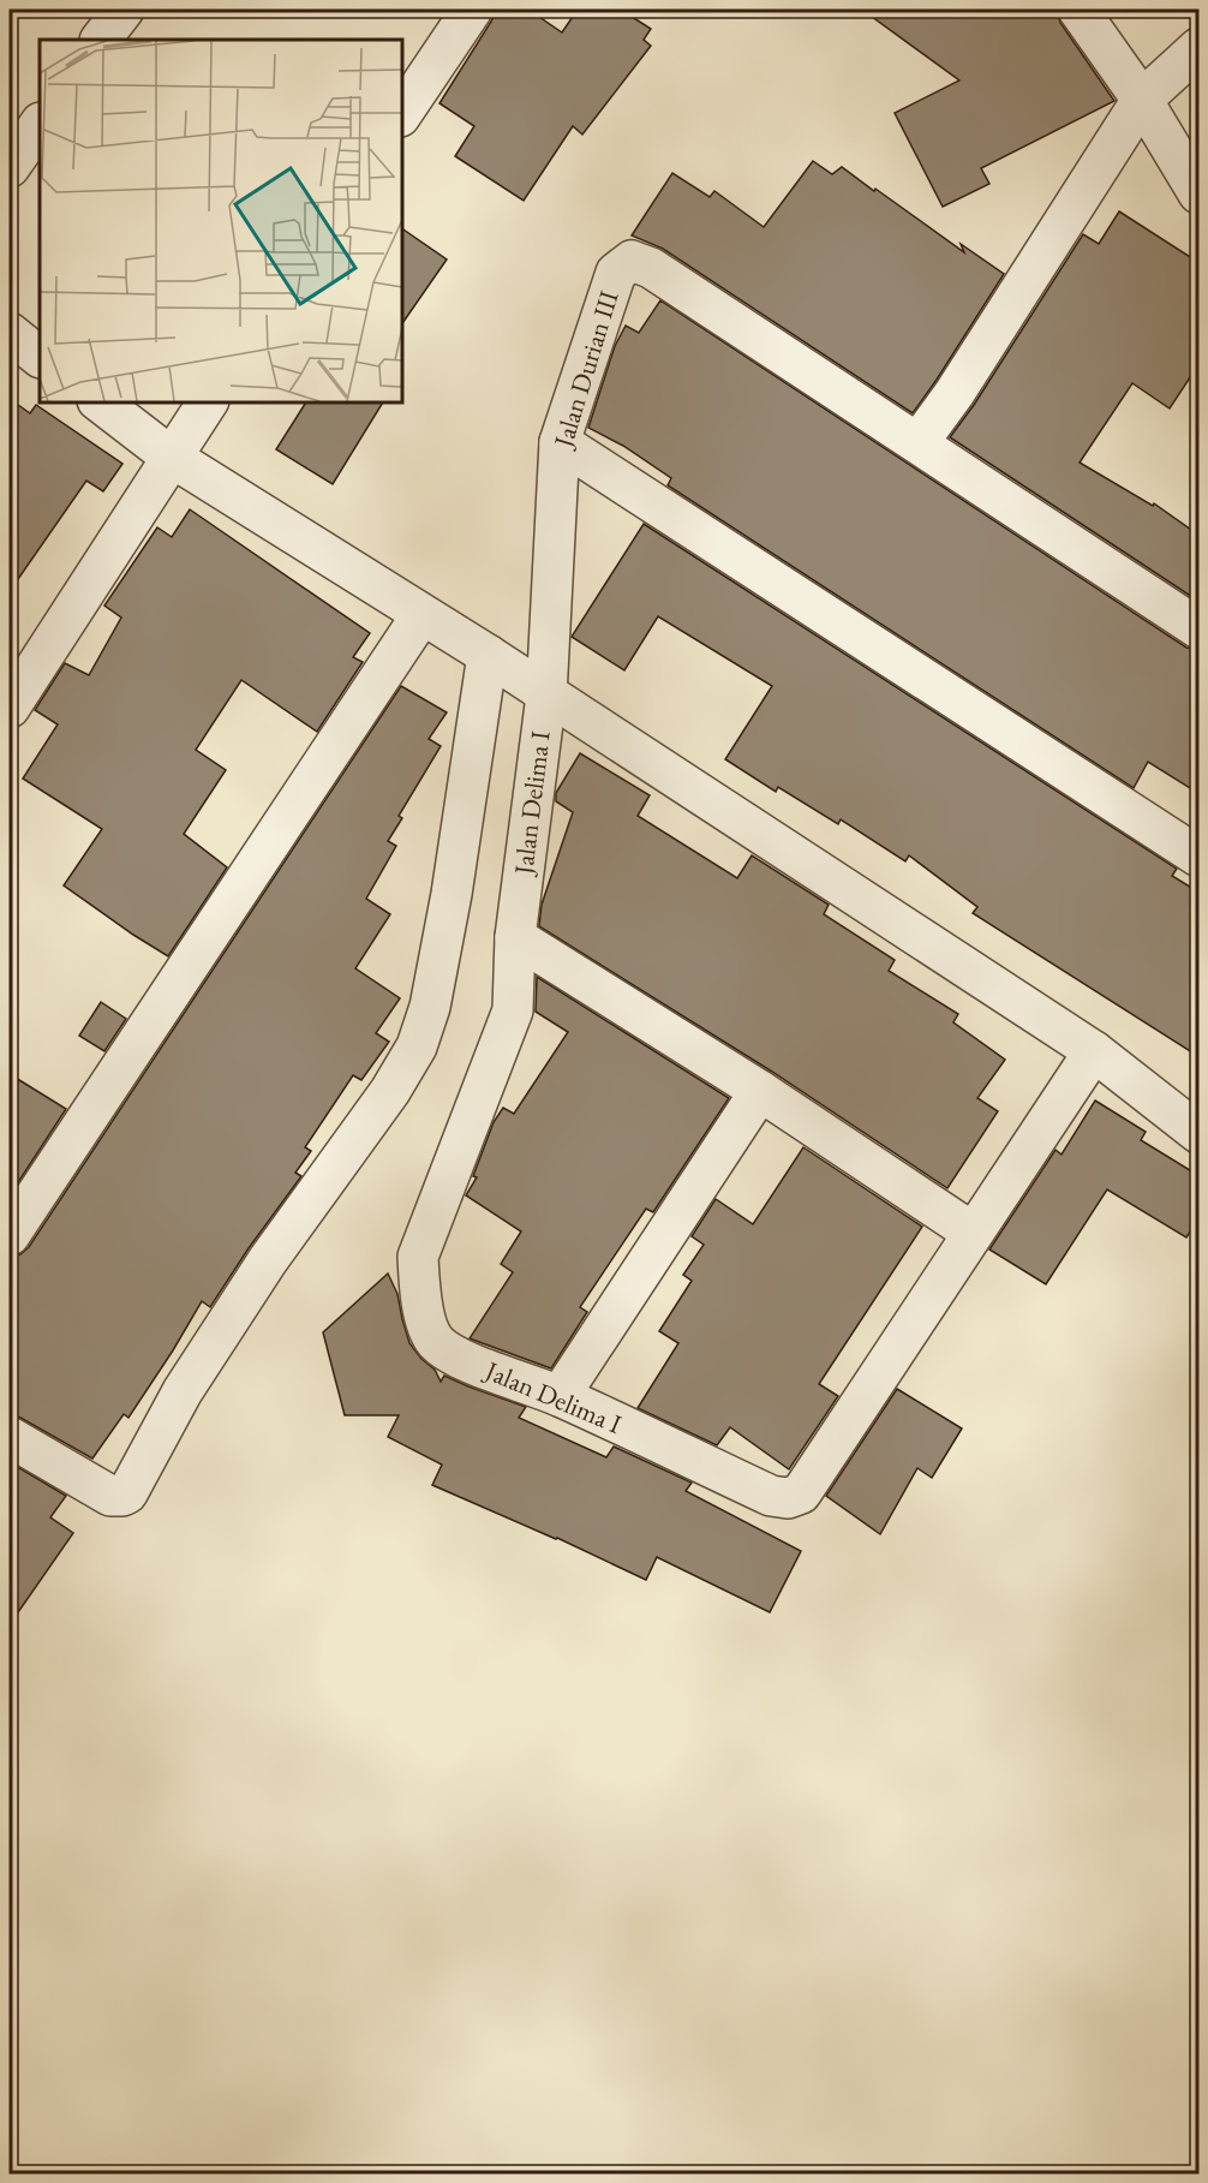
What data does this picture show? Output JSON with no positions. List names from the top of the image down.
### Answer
{
  "streets": {
    "street": ["Jalan Durian III", "Jalan Delima I"]
  },
  "crossings": [
    ["Jalan Durian III", "Jalan Delima I"]
  ]
}
